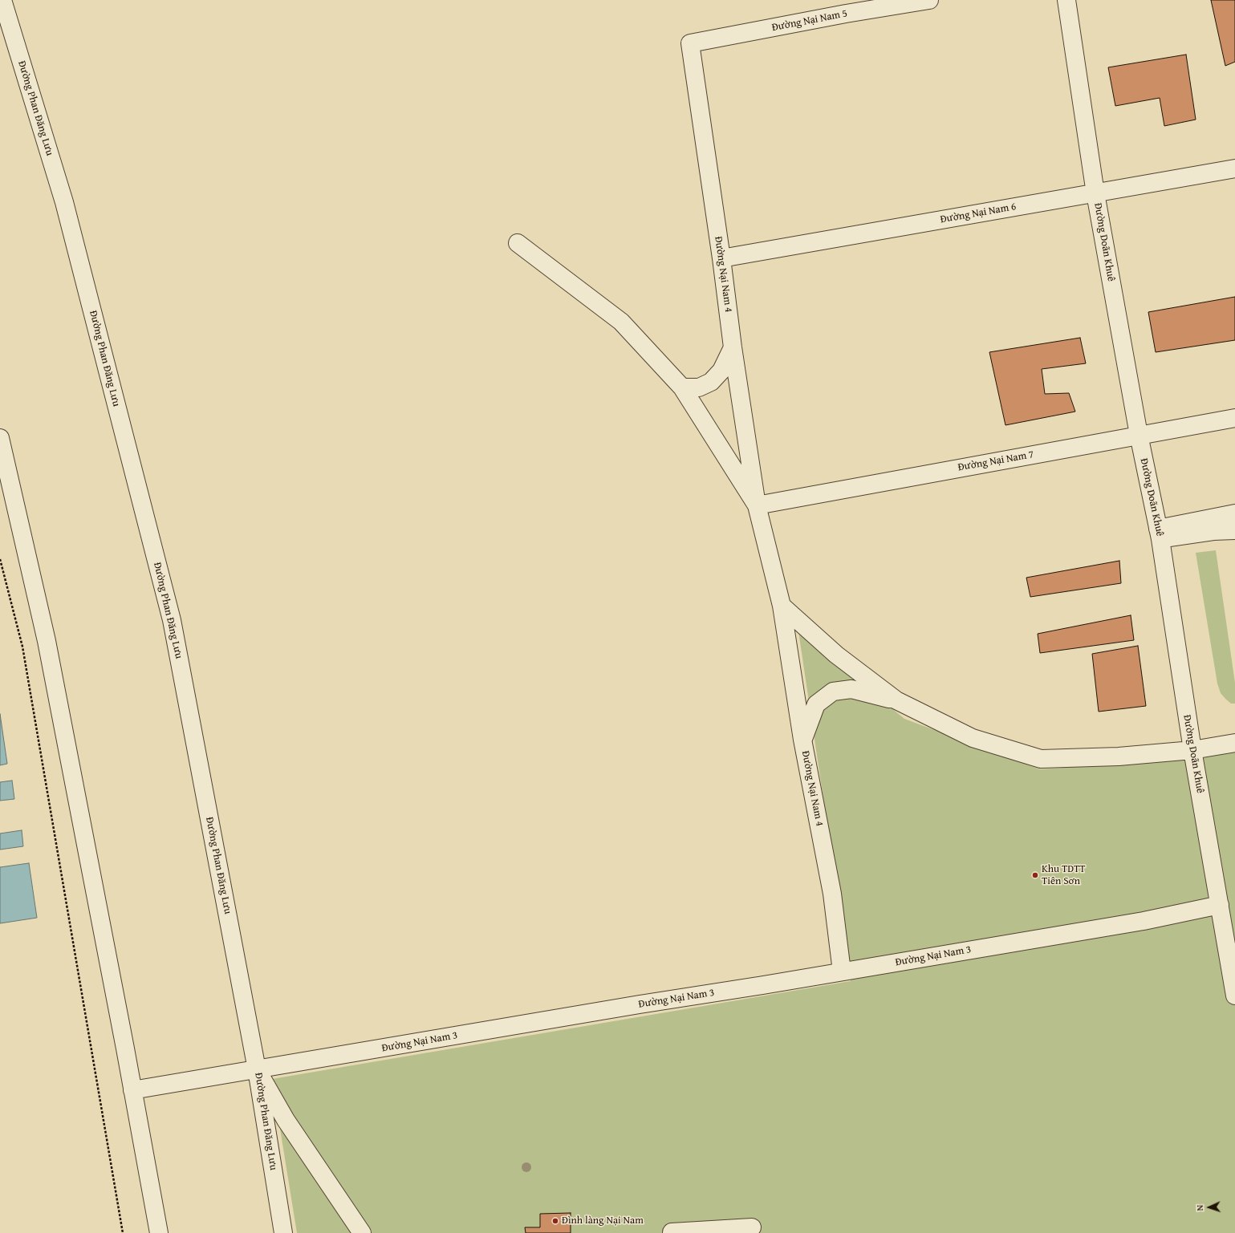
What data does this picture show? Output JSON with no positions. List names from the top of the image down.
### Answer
{
  "streets": {
    "street": [
      "Đường Nại Nam 5",
      "Đường Phan Đăng Lưu",
      "Đường Nại Nam 6",
      "Đường Doãn Khuê",
      "Đường Nại Nam 4",
      "Đường Nại Nam 7",
      "Đường Nại Nam 3"
    ]
  },
  "crossings": [
    ["Đường Nại Nam 5", "Đường Nại Nam 4"],
    ["Đường Phan Đăng Lưu", "Đường Nại Nam 3"],
    ["Đường Nại Nam 6", "Đường Doãn Khuê"],
    ["Đường Nại Nam 6", "Đường Nại Nam 4"],
    ["Đường Doãn Khuê", "Đường Nại Nam 7"],
    ["Đường Doãn Khuê", "Đường Nại Nam 3"],
    ["Đường Nại Nam 4", "Đường Nại Nam 7"],
    ["Đường Nại Nam 4", "Đường Nại Nam 3"]
  ],
  "places": ["Khu TDTT Tiên Sơn", "Đình làng Nại Nam"],
  "north": "left"
}
